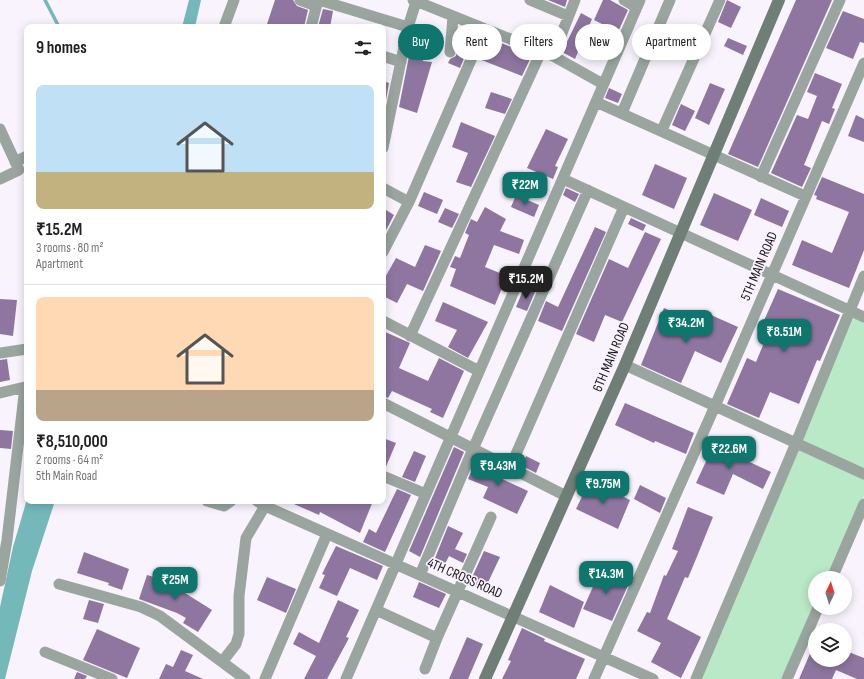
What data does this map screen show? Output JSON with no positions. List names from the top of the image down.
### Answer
{
  "streets": {
    "street": ["5TH MAIN ROAD", "6TH MAIN ROAD", "4TH CROSS ROAD"]
  },
  "crossings": [
    ["5TH MAIN ROAD", "4TH CROSS ROAD"],
    ["6TH MAIN ROAD", "4TH CROSS ROAD"]
  ],
  "north": "top",
  "page": {
    "chip": [
      "Buy",
      "Rent",
      "Filters",
      "New",
      "Apartment"
    ],
    "heading": "9 homes",
    "list": [
      {
        "name": "₹15.2M",
        "note": "3 rooms · 80 m² · Apartment"
      },
      {
        "name": "₹8,510,000",
        "note": "2 rooms · 64 m² · 5th Main Road"
      }
    ],
    "price": [
      "₹22M",
      "₹15.2M",
      "₹34.2M",
      "₹8.51M",
      "₹22.6M",
      "₹9.43M",
      "₹9.75M",
      "₹14.3M",
      "₹25M"
    ]
  }
}
